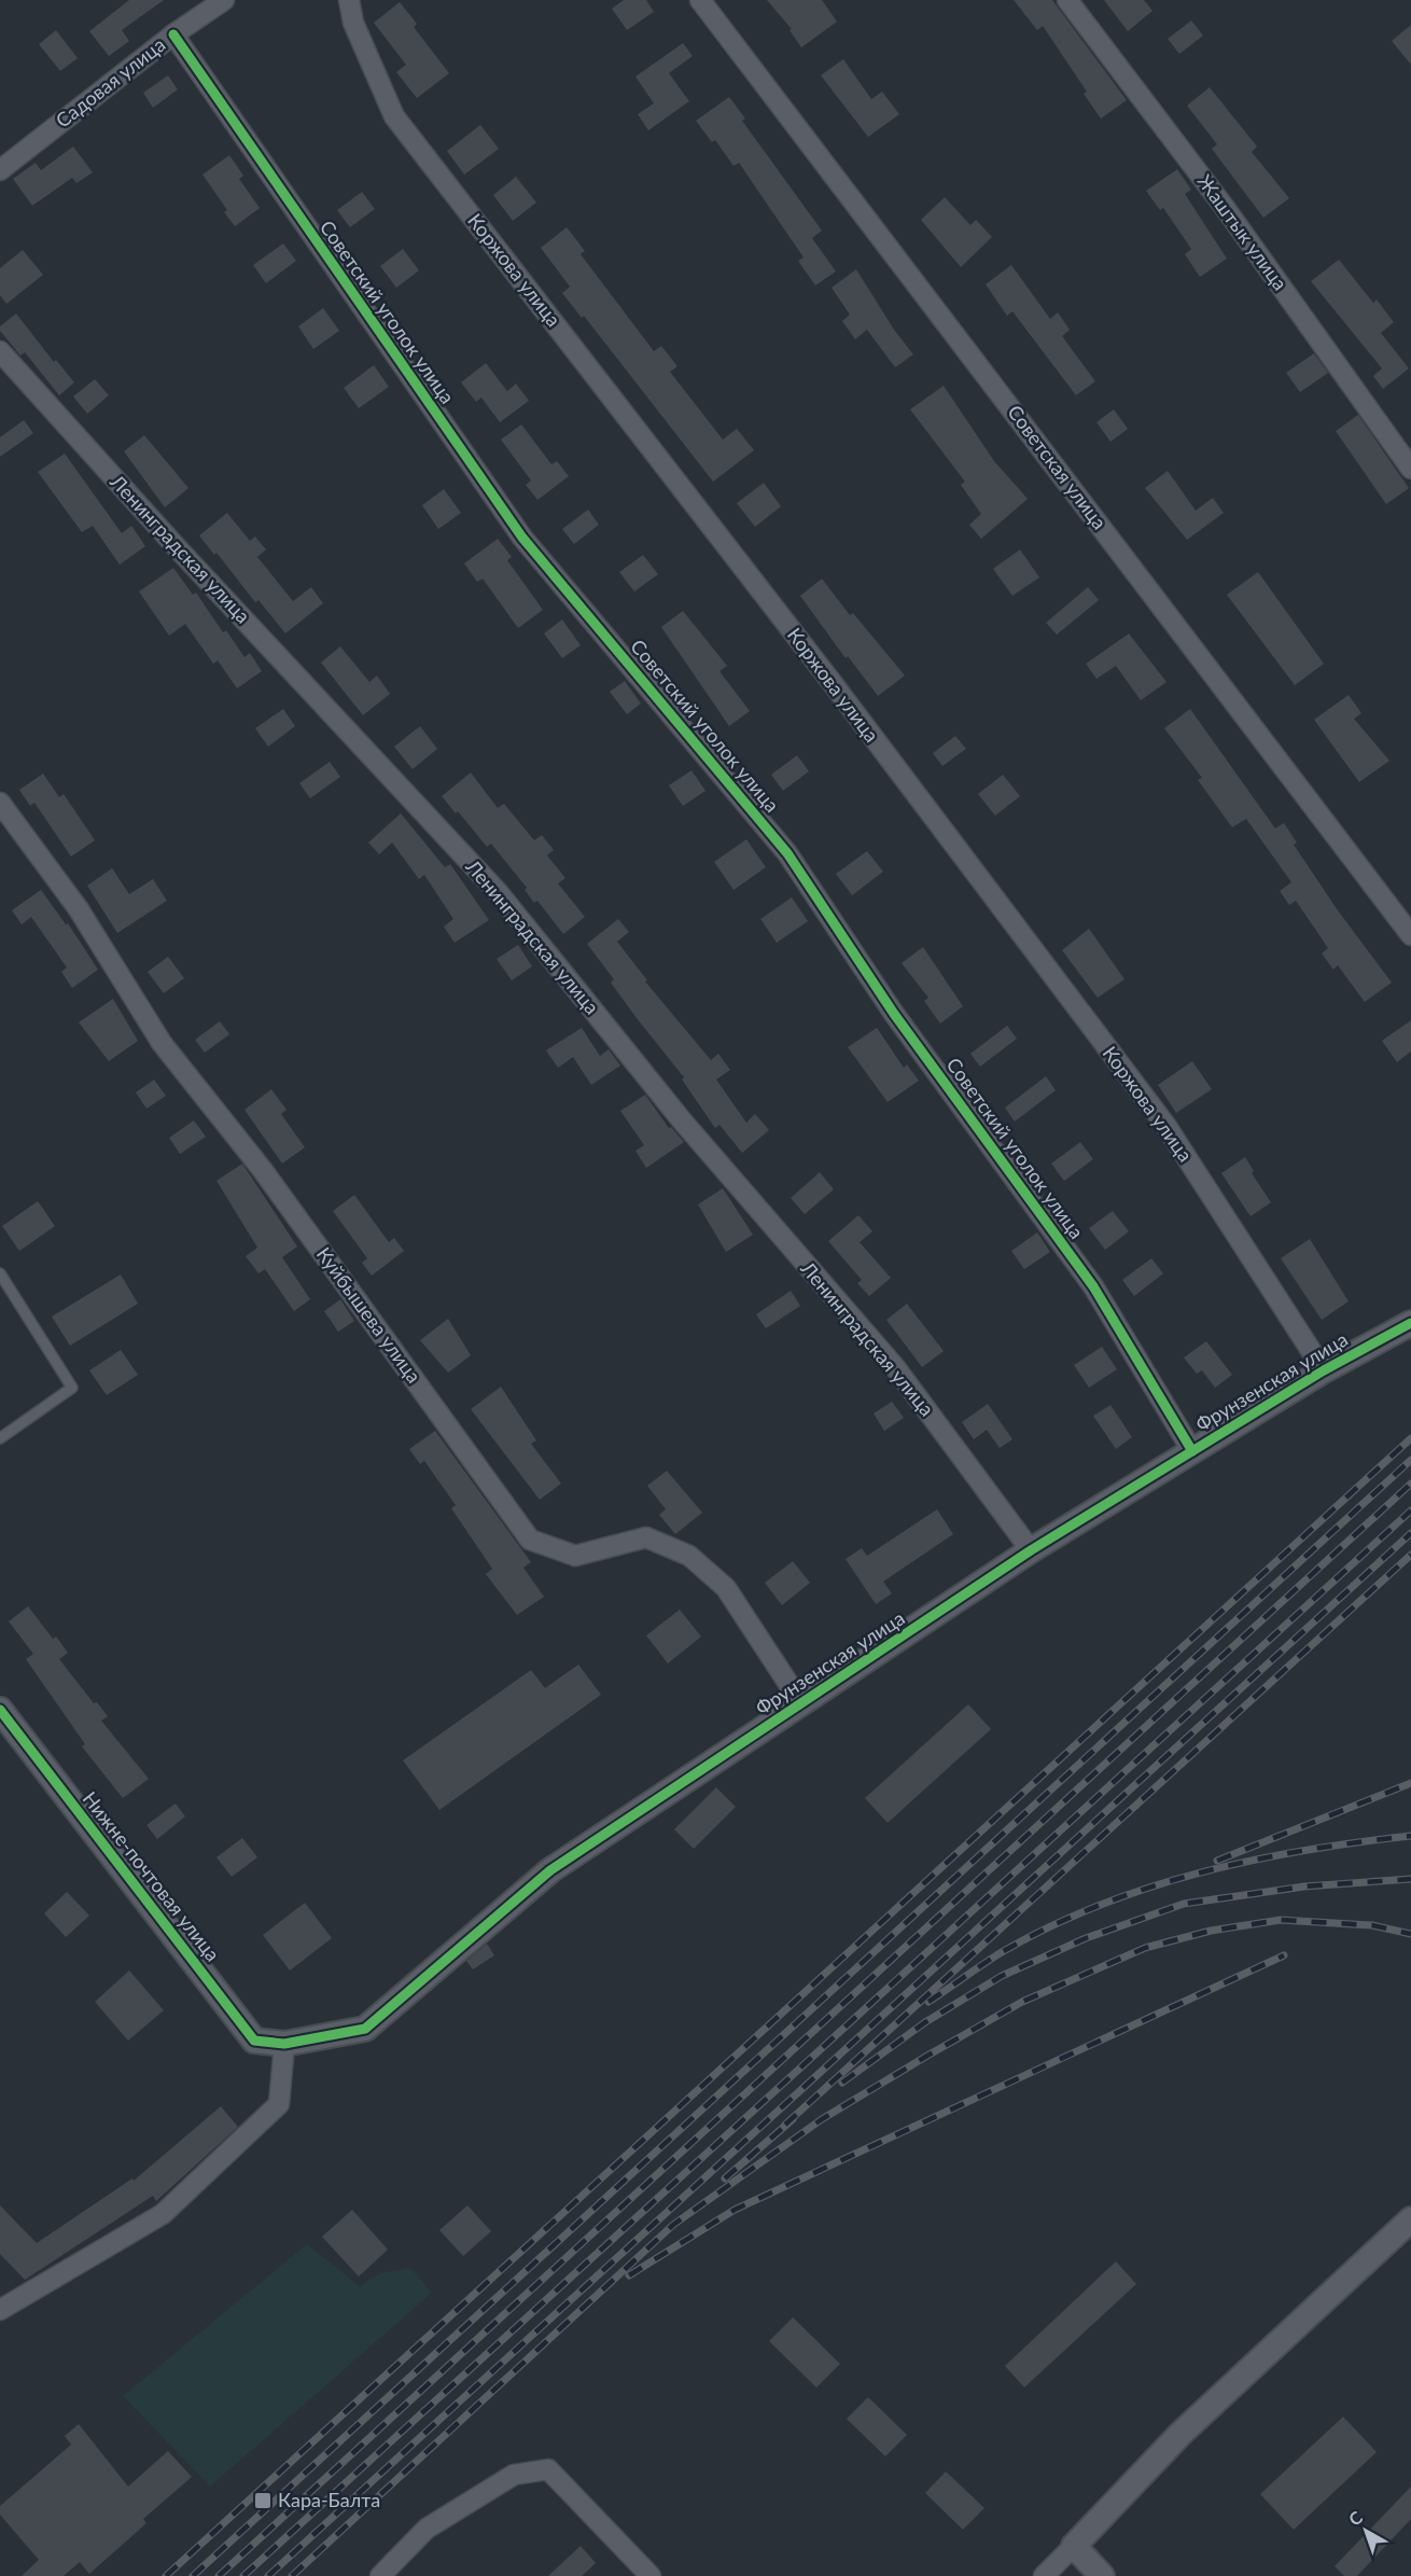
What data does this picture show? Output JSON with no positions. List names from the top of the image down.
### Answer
{
  "streets": {
    "street": [
      "Садовая улица",
      "Жаштык улица",
      "Коржова улица",
      "Советский уголок улица",
      "Советская улица",
      "Ленинградская улица",
      "Куйбышева улица",
      "Фрунзенская улица",
      "Нижне-почтовая улица"
    ]
  },
  "crossings": [
    ["Садовая улица", "Советский уголок улица"],
    ["Коржова улица", "Фрунзенская улица"],
    ["Советский уголок улица", "Фрунзенская улица"],
    ["Ленинградская улица", "Фрунзенская улица"],
    ["Куйбышева улица", "Фрунзенская улица"],
    ["Фрунзенская улица", "Нижне-почтовая улица"]
  ],
  "places": {
    "transit": ["Кара-Балта"]
  },
  "north": "top left"
}
